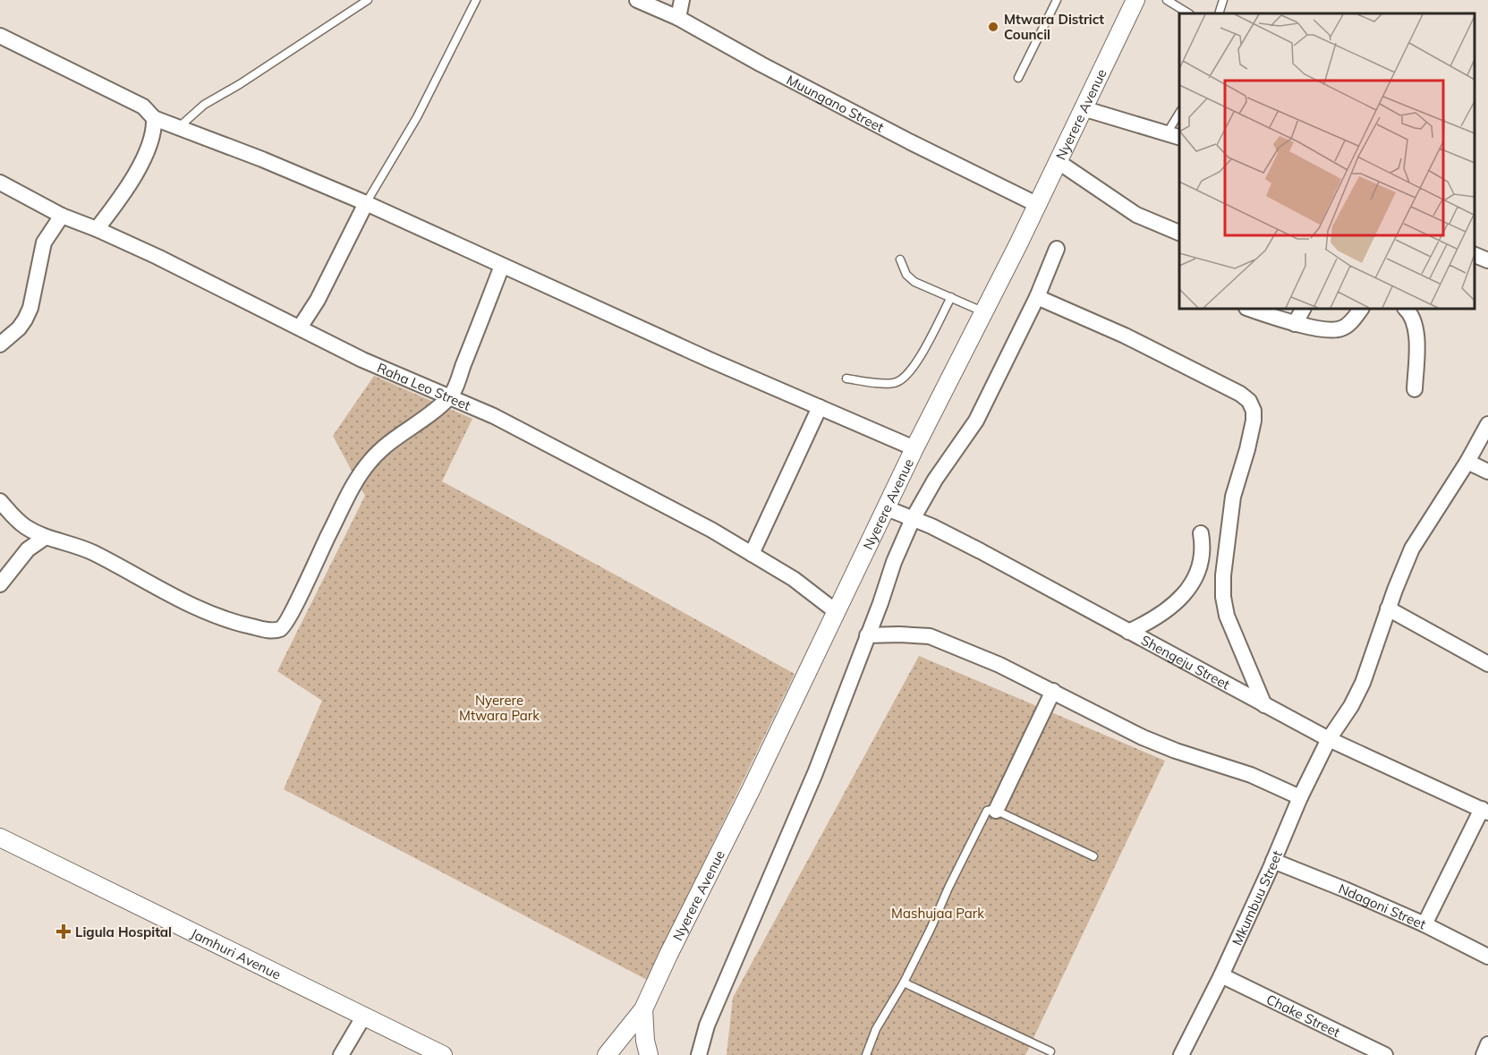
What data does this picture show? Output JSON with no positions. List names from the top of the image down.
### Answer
{
  "streets": {
    "street": [
      "Muungano Street",
      "Nyerere Avenue",
      "Raha Leo Street",
      "Shengeju Street",
      "Mkumbuu Street",
      "Ndagoni Street",
      "Jamhuri Avenue",
      "Chake Street"
    ]
  },
  "crossings": [
    ["Muungano Street", "Nyerere Avenue"],
    ["Nyerere Avenue", "Raha Leo Street"],
    ["Nyerere Avenue", "Shengeju Street"],
    ["Shengeju Street", "Mkumbuu Street"],
    ["Mkumbuu Street", "Ndagoni Street"],
    ["Mkumbuu Street", "Chake Street"]
  ],
  "parks": ["Nyerere Mtwara Park", "Mashujaa Park"],
  "places": {
    "other": ["Mtwara District Council"],
    "health": ["Ligula Hospital"]
  }
}
